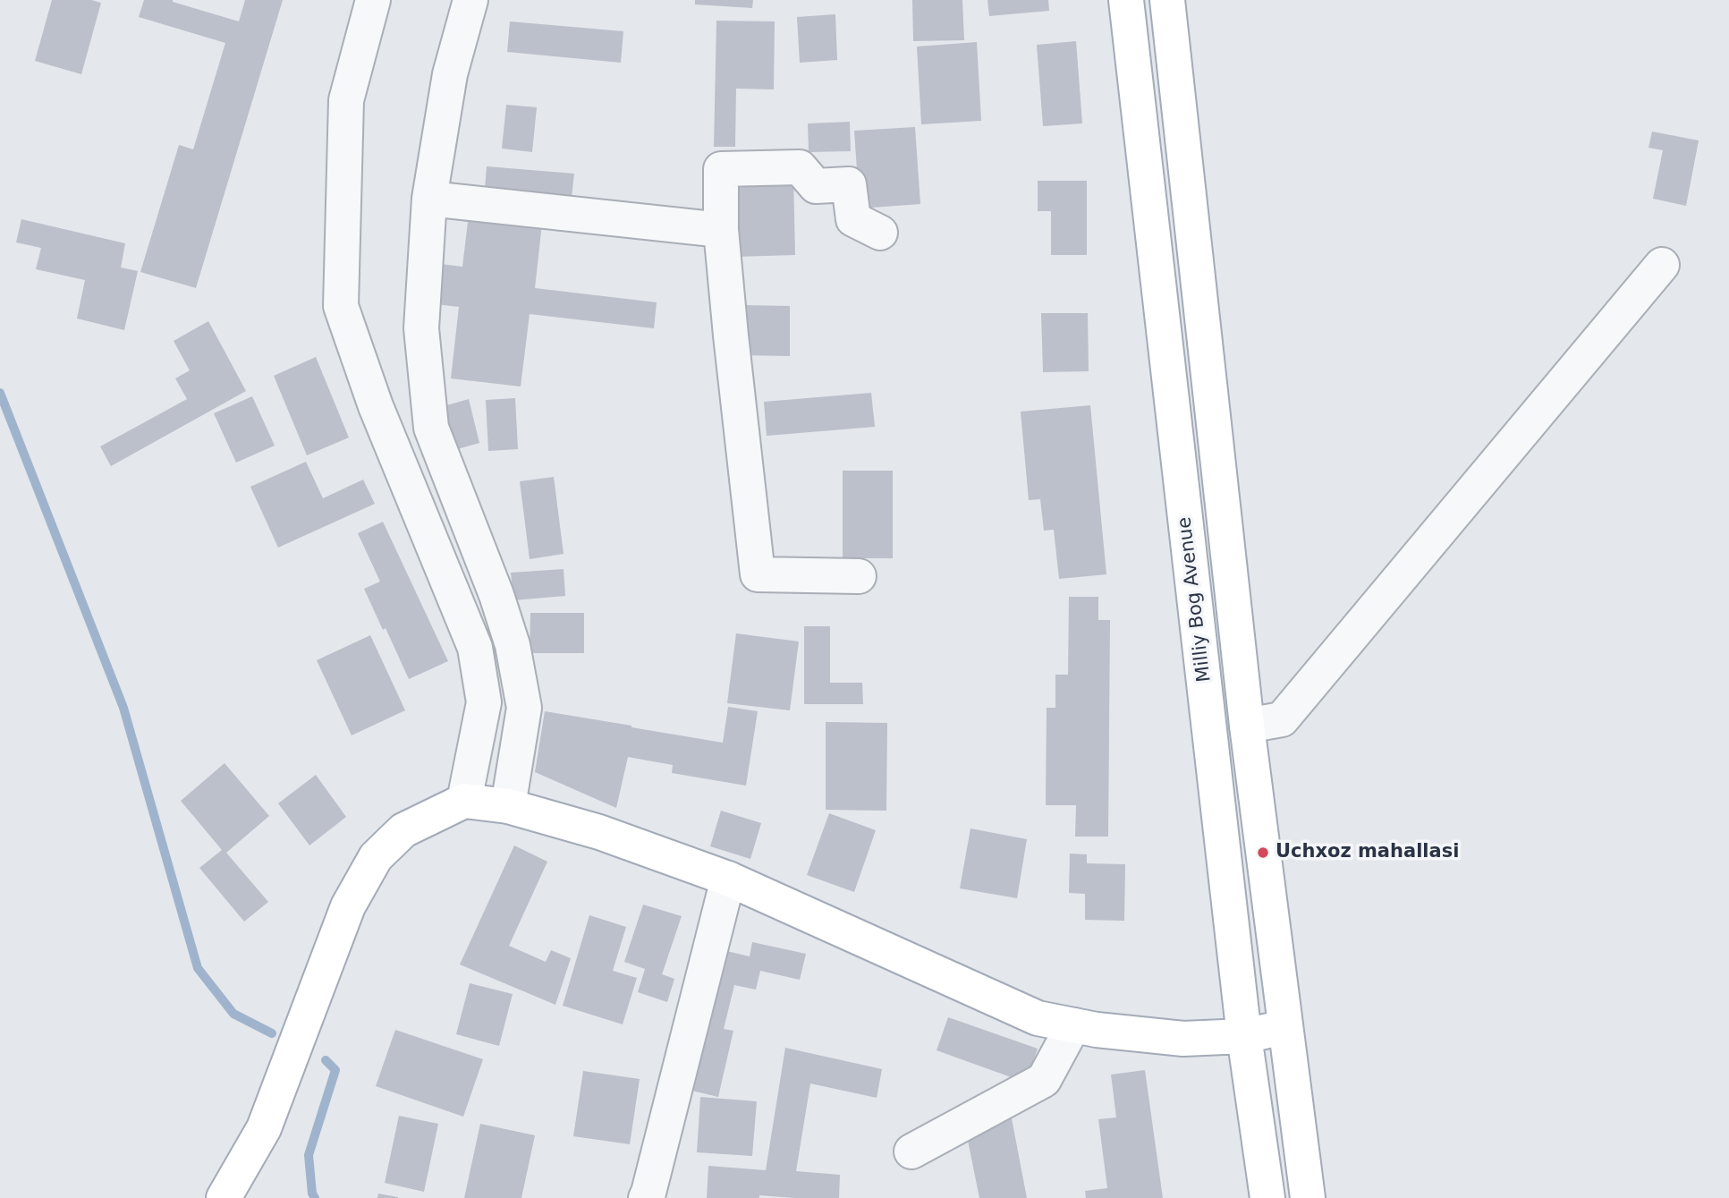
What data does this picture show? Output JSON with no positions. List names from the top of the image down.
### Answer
{
  "streets": {
    "main road": ["Milliy Bog Avenue"]
  },
  "places": ["Uchxoz mahallasi"]
}
